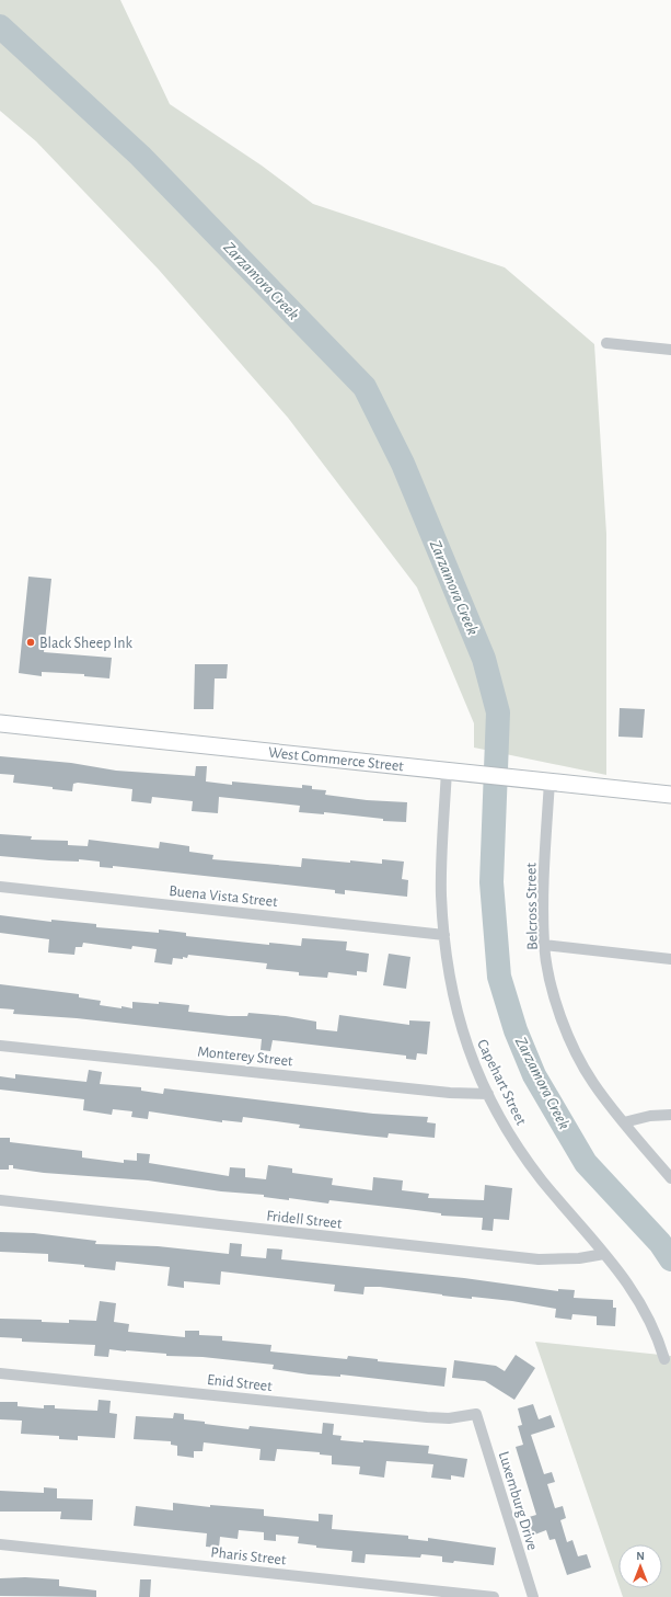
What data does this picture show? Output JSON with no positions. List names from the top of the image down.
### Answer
{
  "streets": {
    "main road": ["West Commerce Street"],
    "street": [
      "Buena Vista Street",
      "Belcross Street",
      "Monterey Street",
      "Capehart Street",
      "Fridell Street",
      "Enid Street",
      "Luxemburg Drive",
      "Pharis Street"
    ]
  },
  "crossings": [
    ["West Commerce Street", "Belcross Street"],
    ["West Commerce Street", "Capehart Street"],
    ["Buena Vista Street", "Capehart Street"],
    ["Monterey Street", "Capehart Street"],
    ["Capehart Street", "Fridell Street"],
    ["Enid Street", "Luxemburg Drive"]
  ],
  "water": ["Zarzamora Creek"],
  "places": ["Black Sheep Ink"],
  "north": "top"
}
